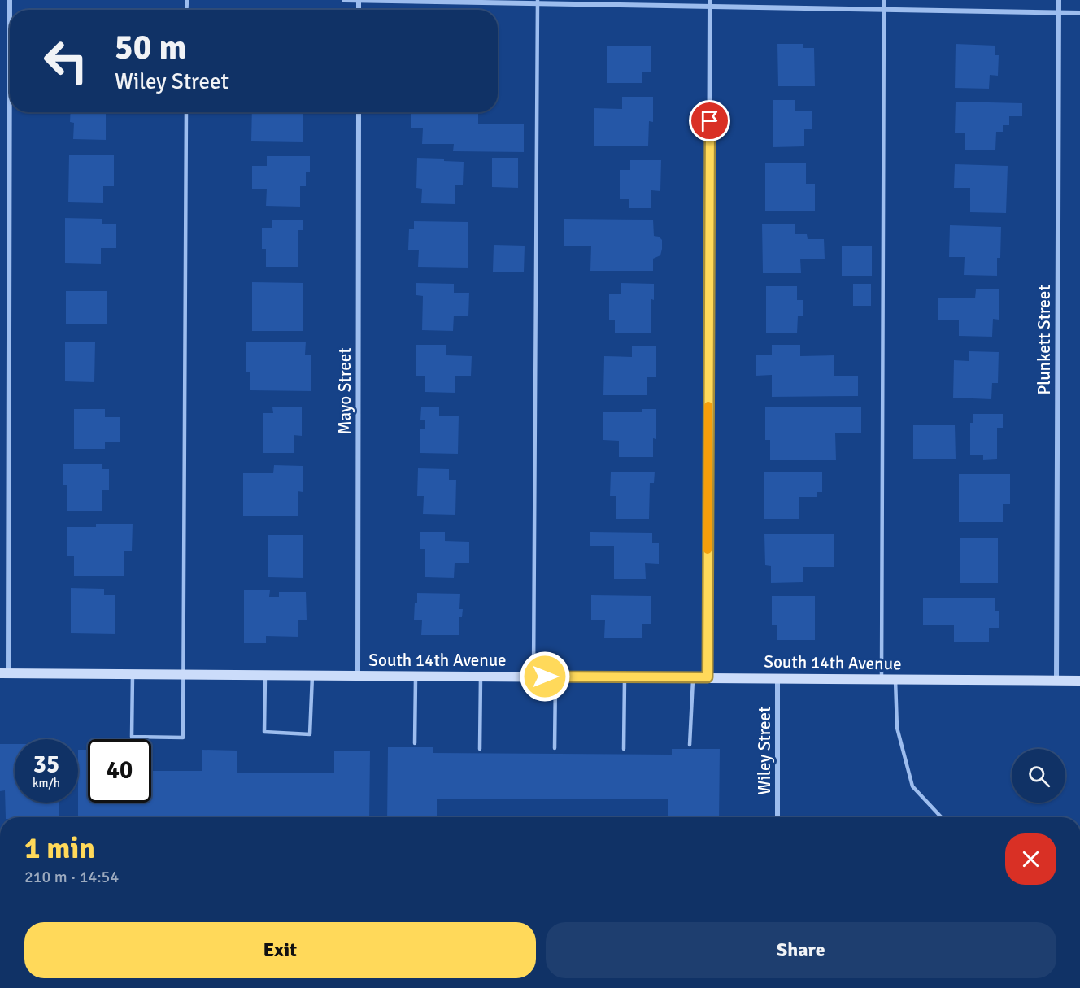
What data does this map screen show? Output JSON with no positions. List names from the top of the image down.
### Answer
{
  "streets": {
    "street": [
      "Plunkett Street",
      "Mayo Street",
      "South 14th Avenue",
      "Wiley Street"
    ]
  },
  "crossings": [
    ["Plunkett Street", "South 14th Avenue"],
    ["Mayo Street", "South 14th Avenue"],
    ["South 14th Avenue", "Wiley Street"]
  ],
  "page": {
    "turn": ["50 m", "Wiley Street"],
    "speed": "35 km/h",
    "limit": "40",
    "heading": ["1 min", "210 m · 14:54"],
    "buttons": ["Exit", "Share"]
  }
}
